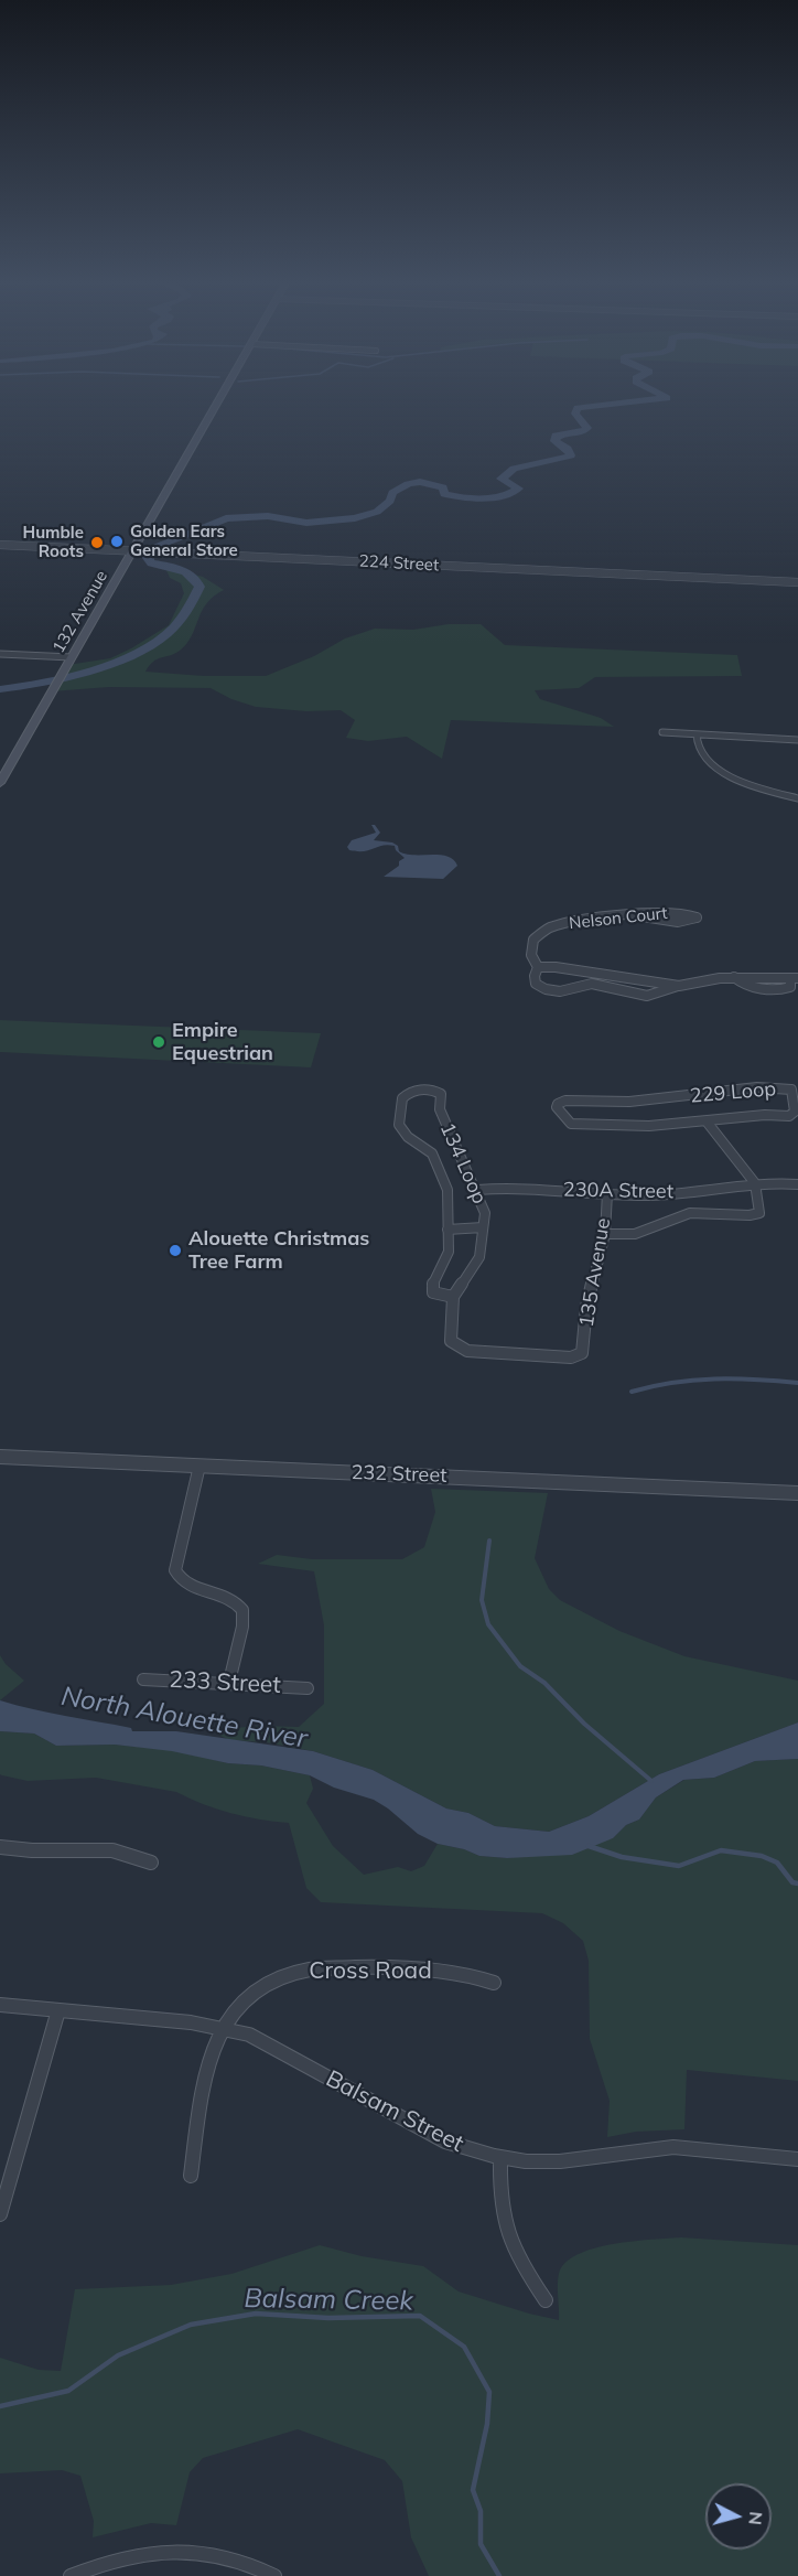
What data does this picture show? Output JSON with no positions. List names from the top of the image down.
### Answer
{
  "streets": {
    "main road": ["132 Avenue"],
    "street": [
      "224 Street",
      "Nelson Court",
      "229 Loop",
      "134 Loop",
      "230A Street",
      "135 Avenue",
      "232 Street",
      "233 Street",
      "Cross Road",
      "Balsam Street"
    ]
  },
  "crossings": [
    ["224 Street", "132 Avenue"],
    ["134 Loop", "230A Street"],
    ["134 Loop", "135 Avenue"],
    ["230A Street", "135 Avenue"],
    ["Cross Road", "Balsam Street"]
  ],
  "water": ["North Alouette River", "Balsam Creek"],
  "places": [
    "Golden Ears General Store",
    "Humble Roots",
    "Empire Equestrian",
    "Alouette Christmas Tree Farm"
  ],
  "north": "right"
}
